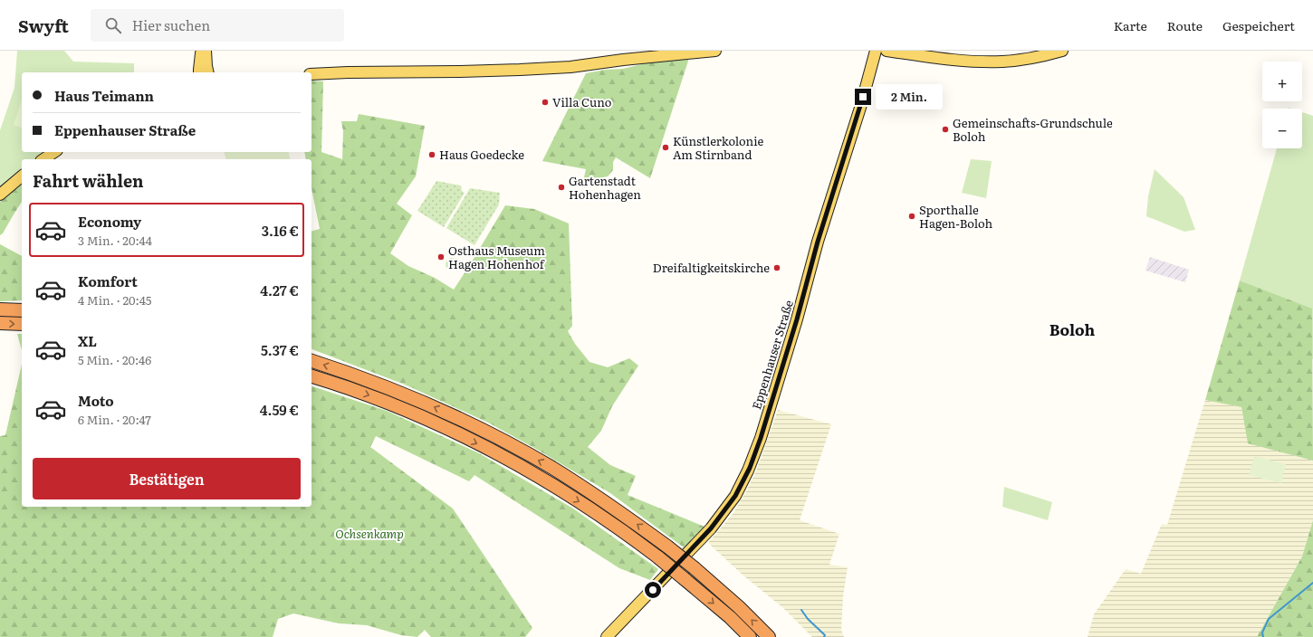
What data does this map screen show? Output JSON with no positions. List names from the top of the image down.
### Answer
{
  "streets": {
    "main road": ["Eppenhauser Straße"]
  },
  "districts": ["Boloh"],
  "parks": ["Ochsenkamp"],
  "places": [
    "Villa Cuno",
    "Gemeinschafts-Grundschule Boloh",
    "Künstlerkolonie Am Stirnband",
    "Haus Goedecke",
    "Gartenstadt Hohenhagen",
    "Sporthalle Hagen-Boloh",
    "Osthaus Museum Hagen Hohenhof",
    "Dreifaltigkeitskirche"
  ],
  "page": {
    "header": "Swyft",
    "search": "Hier suchen",
    "nav": ["Karte", "Route", "Gespeichert"],
    "map_buttons": ["+", "−"],
    "banner": ["Haus Teimann", "Eppenhauser Straße"],
    "bubble": "2 Min.",
    "heading": "Fahrt wählen",
    "list": [
      {
        "name": "Economy",
        "note": "3 Min. · 20:44",
        "value": "3.16 €"
      },
      {
        "name": "Komfort",
        "note": "4 Min. · 20:45",
        "value": "4.27 €"
      },
      {
        "name": "XL",
        "note": "5 Min. · 20:46",
        "value": "5.37 €"
      },
      {
        "name": "Moto",
        "note": "6 Min. · 20:47",
        "value": "4.59 €"
      }
    ],
    "buttons": "Bestätigen"
  }
}
